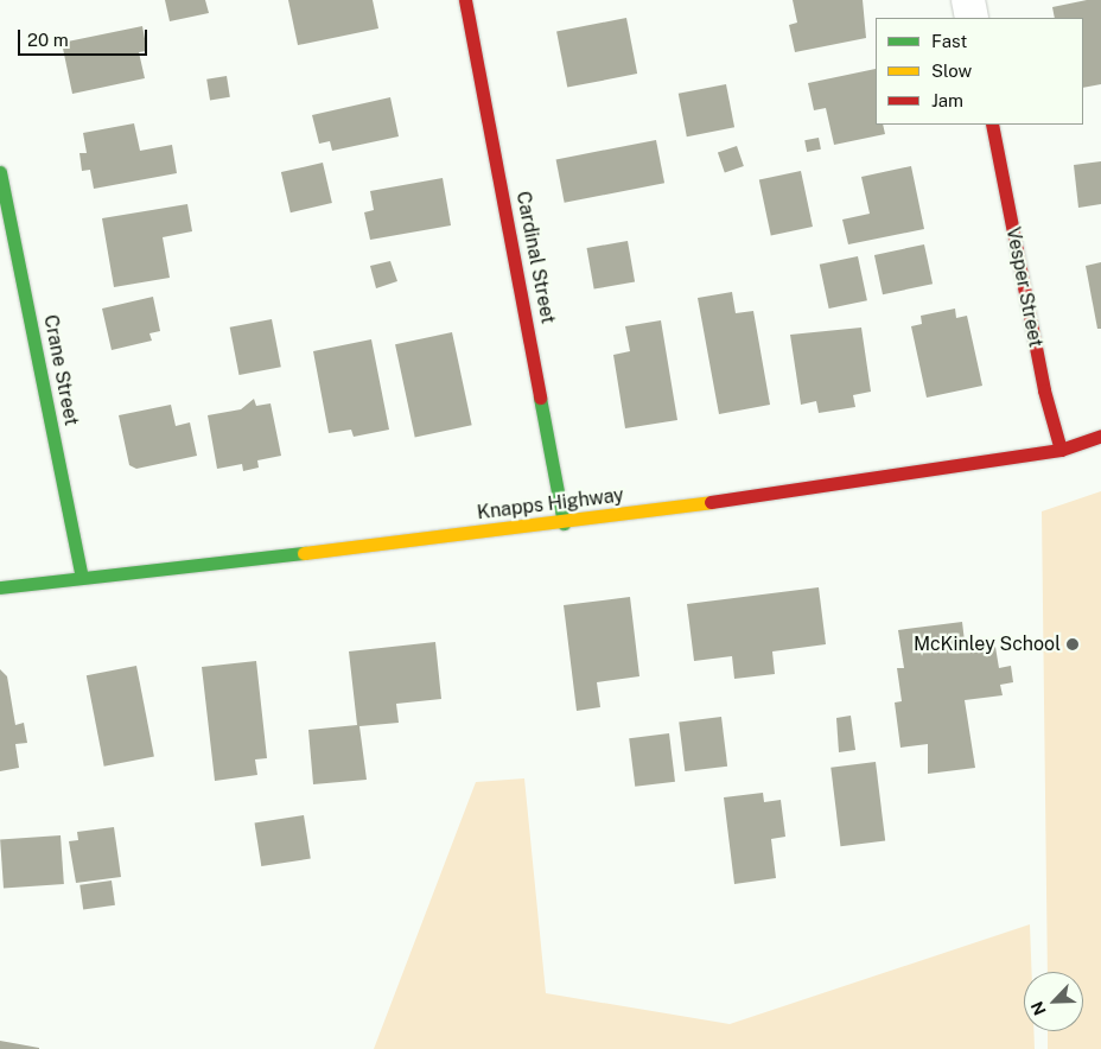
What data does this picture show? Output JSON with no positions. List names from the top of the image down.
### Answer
{
  "streets": {
    "street": [
      "Cardinal Street",
      "Vesper Street",
      "Crane Street",
      "Knapps Highway"
    ]
  },
  "crossings": [
    ["Cardinal Street", "Knapps Highway"],
    ["Vesper Street", "Knapps Highway"],
    ["Crane Street", "Knapps Highway"]
  ],
  "places": ["McKinley School"],
  "legend": ["Fast", "Slow", "Jam"],
  "scale_bar": "20 m",
  "north": "bottom left"
}
